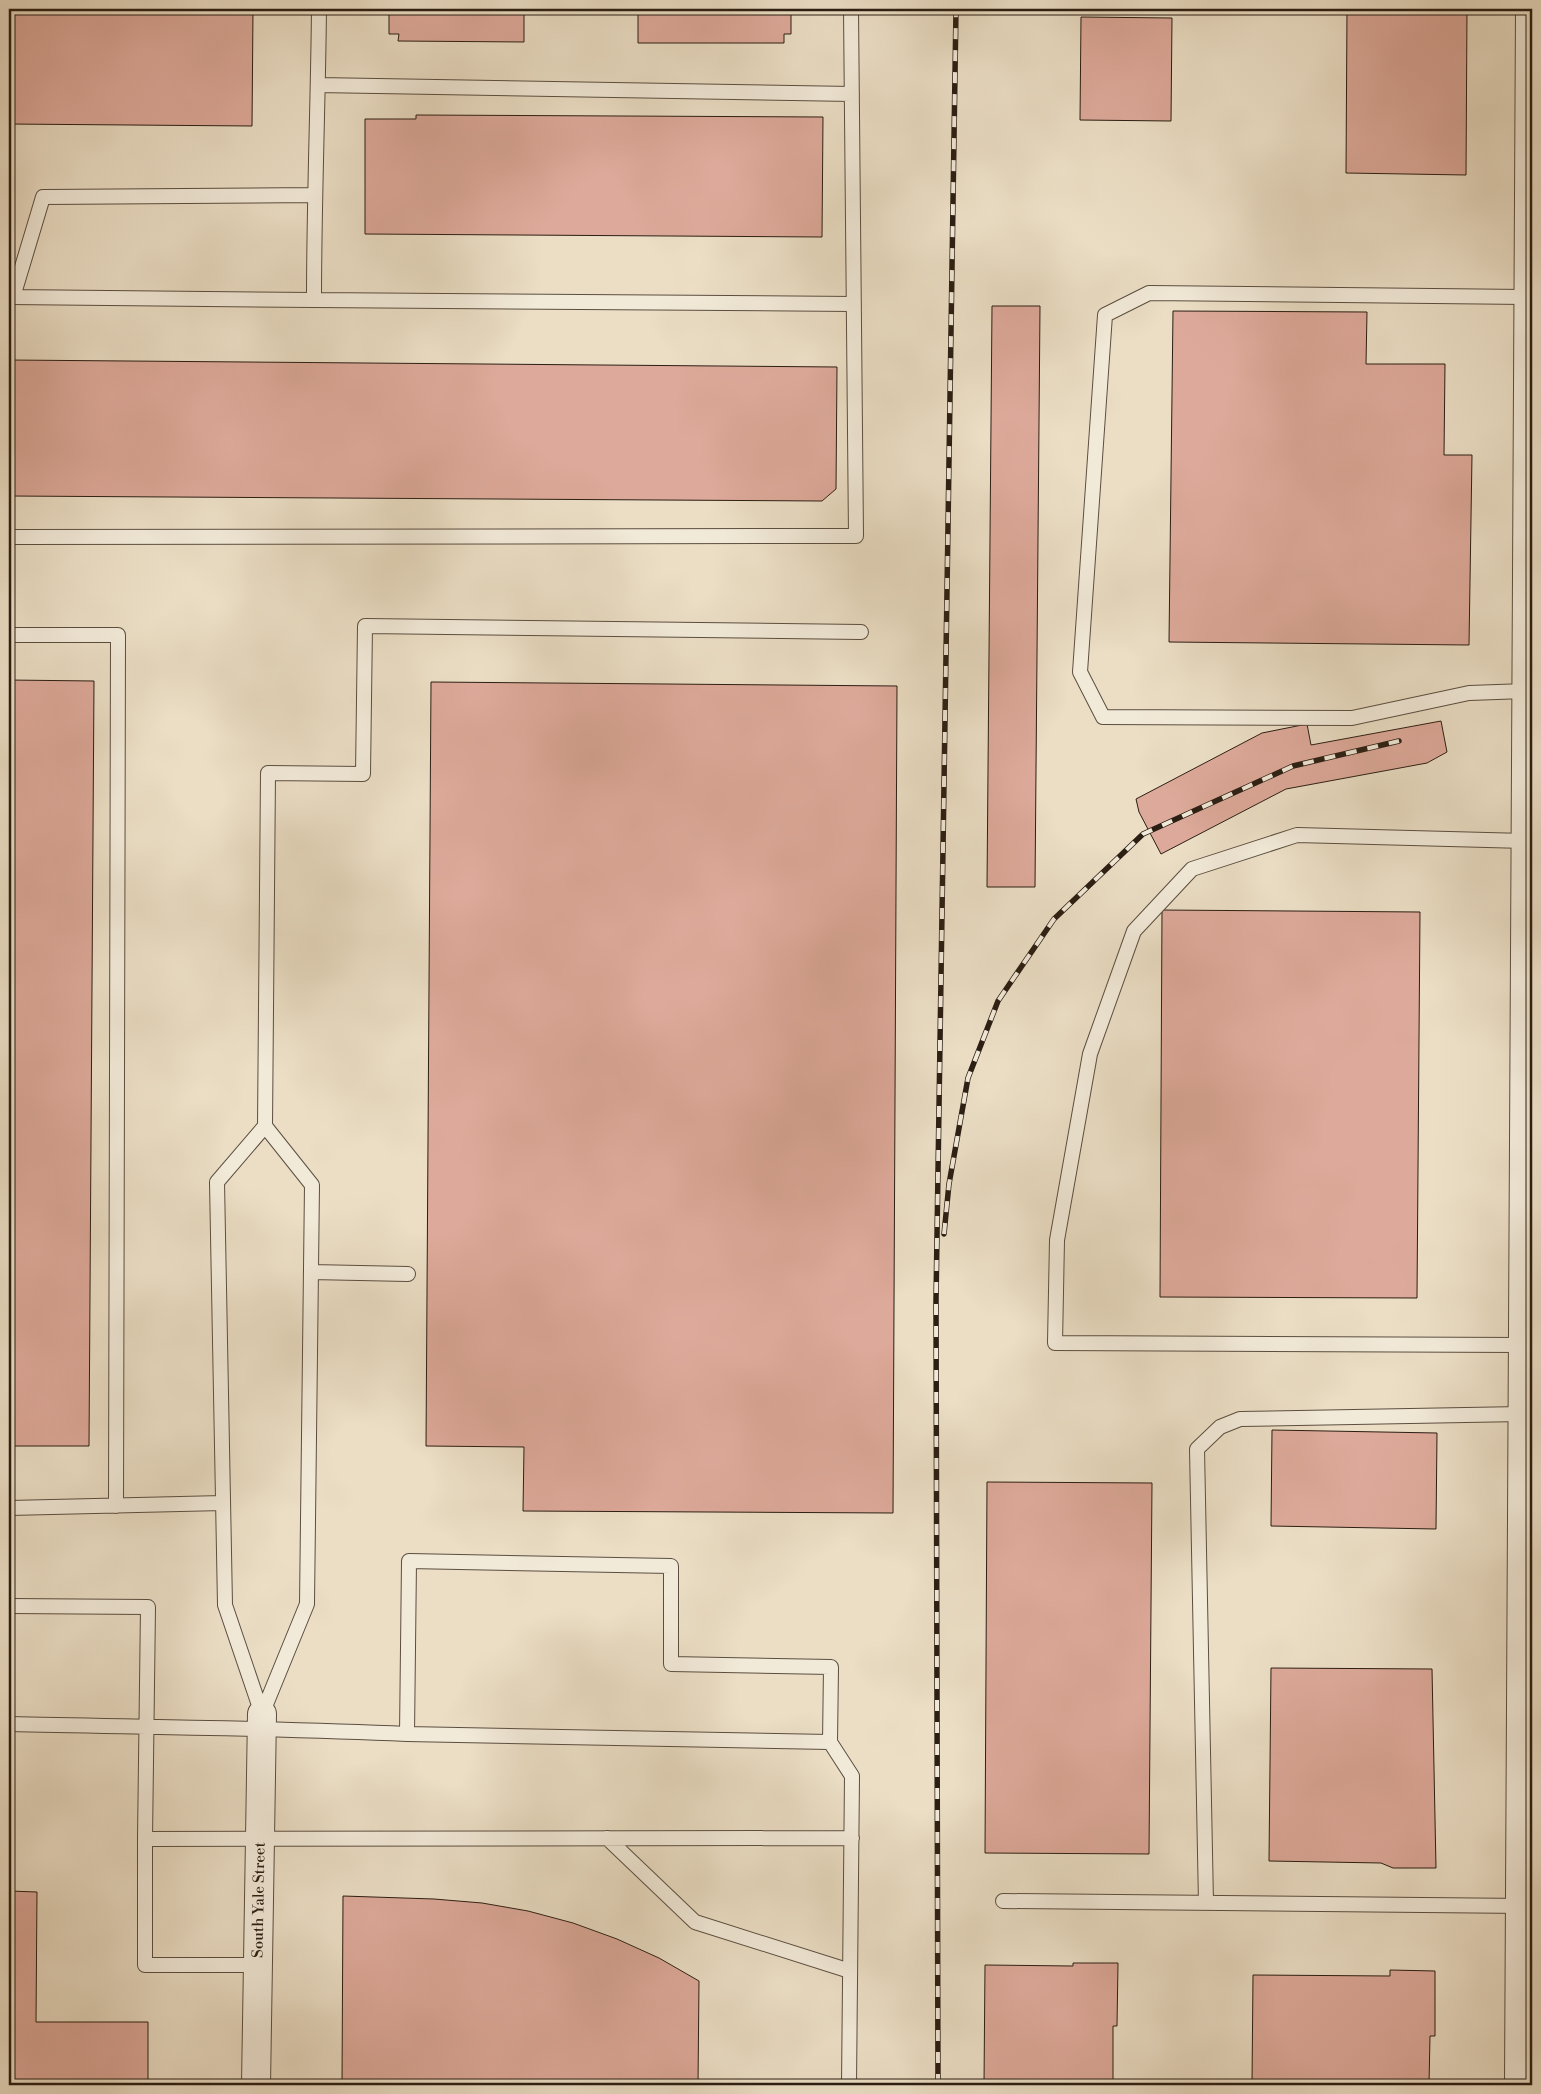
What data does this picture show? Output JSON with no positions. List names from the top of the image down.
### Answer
{
  "streets": {
    "street": ["South Yale Street"]
  }
}
